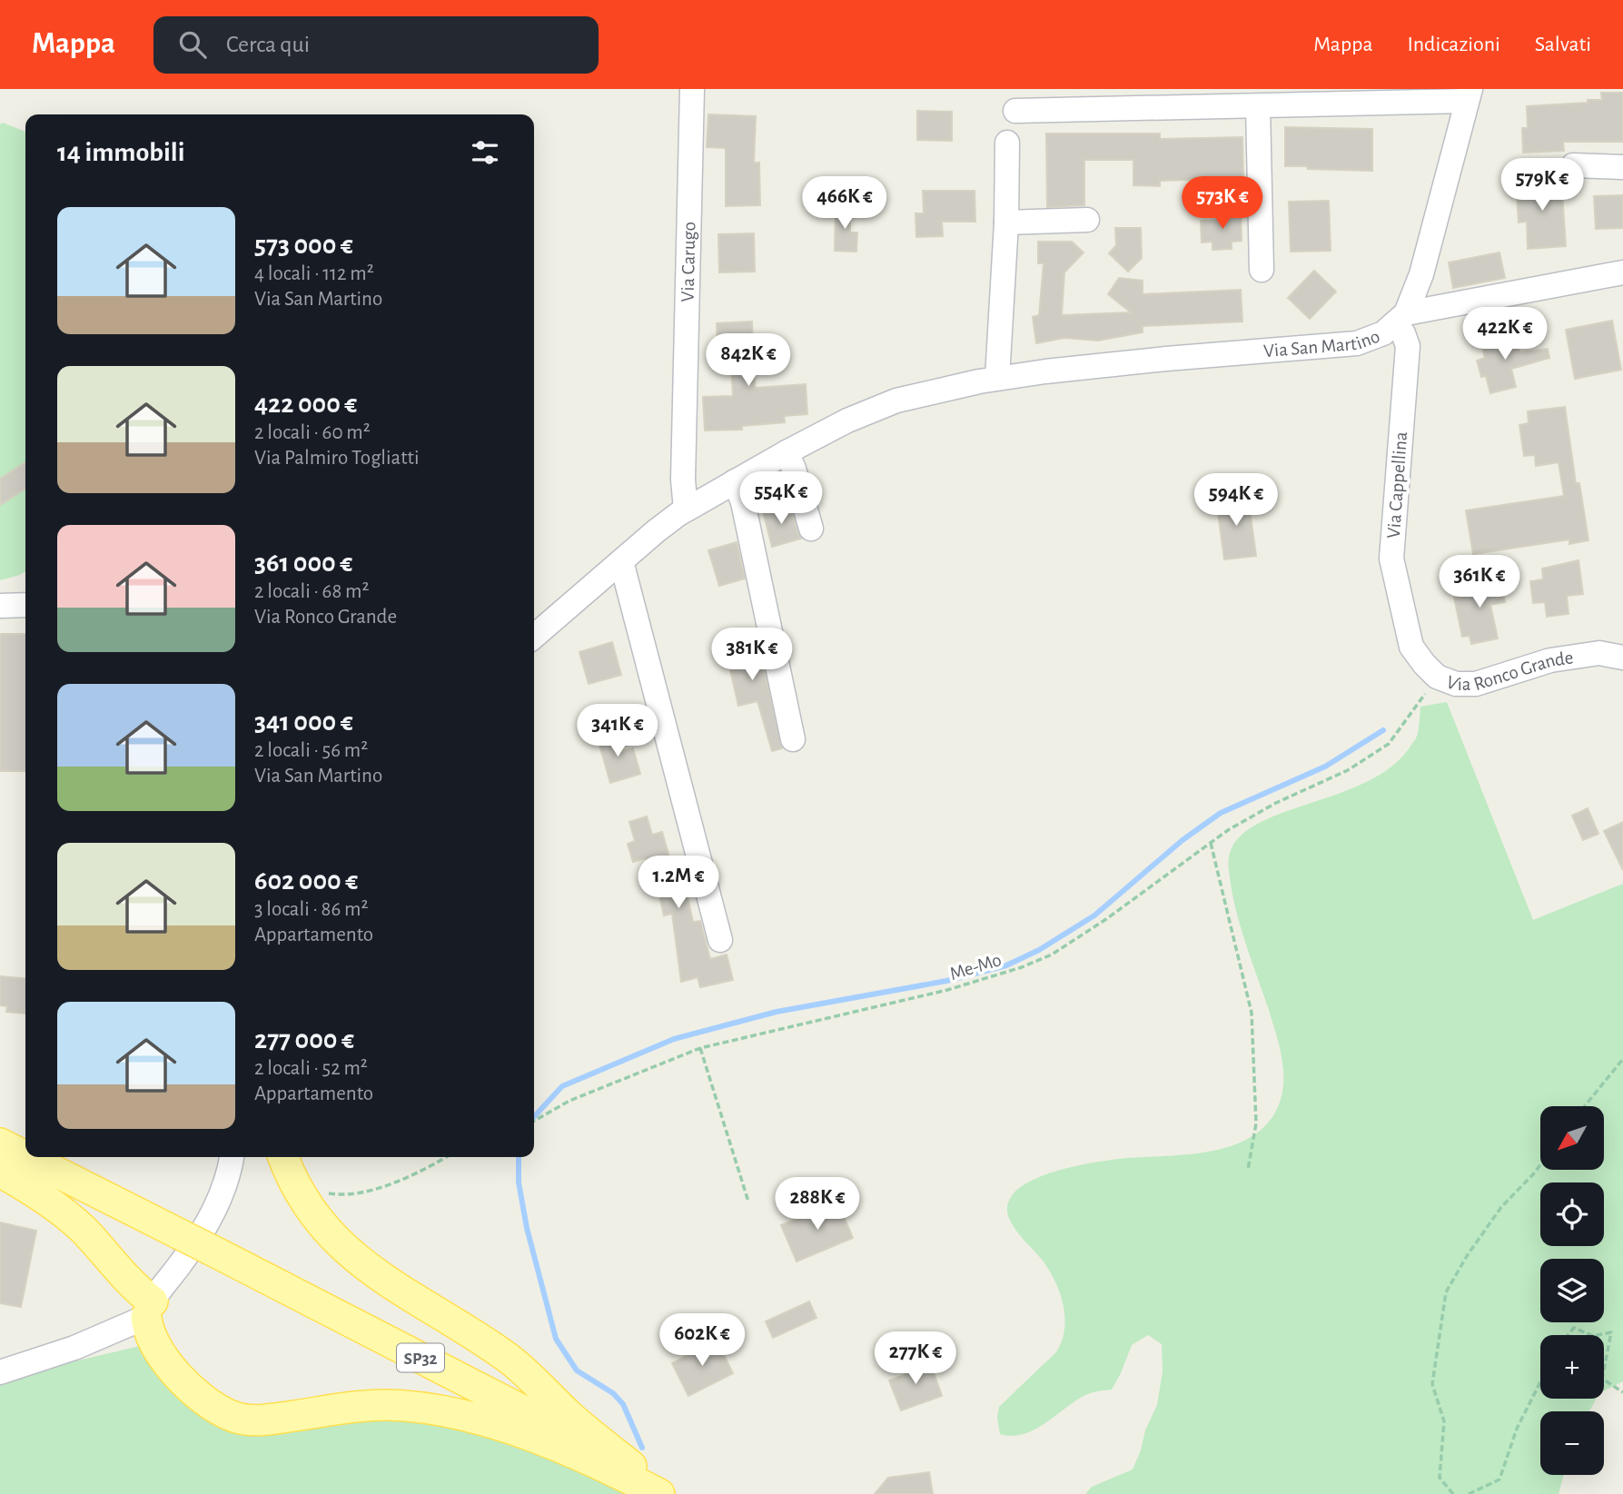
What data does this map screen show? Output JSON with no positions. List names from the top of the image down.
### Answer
{
  "streets": {
    "main road": ["SP32"],
    "street": [
      "Via Carugo",
      "Via San Martino",
      "Via Cappellina",
      "Via Ronco Grande"
    ],
    "path": ["Me-Mo"]
  },
  "crossings": [
    ["Via Carugo", "Via San Martino"],
    ["Via San Martino", "Via Cappellina"],
    ["Via Cappellina", "Via Ronco Grande"],
    ["Via Ronco Grande", "Me-Mo"]
  ],
  "north": "bottom left",
  "page": {
    "header": "Mappa",
    "search": "Cerca qui",
    "nav": ["Mappa", "Indicazioni", "Salvati"],
    "heading": "14 immobili",
    "price": [
      "579K €",
      "466K €",
      "573K €",
      "422K €",
      "842K €",
      "554K €",
      "594K €",
      "361K €",
      "381K €",
      "341K €",
      "1.2M €",
      "288K €",
      "602K €",
      "277K €"
    ],
    "list": [
      {
        "name": "573 000 €",
        "note": "4 locali · 112 m² · Via San Martino"
      },
      {
        "name": "422 000 €",
        "note": "2 locali · 60 m² · Via Palmiro Togliatti"
      },
      {
        "name": "361 000 €",
        "note": "2 locali · 68 m² · Via Ronco Grande"
      },
      {
        "name": "341 000 €",
        "note": "2 locali · 56 m² · Via San Martino"
      },
      {
        "name": "602 000 €",
        "note": "3 locali · 86 m² · Appartamento"
      },
      {
        "name": "277 000 €",
        "note": "2 locali · 52 m² · Appartamento"
      }
    ],
    "map_buttons": ["+", "−"]
  }
}
